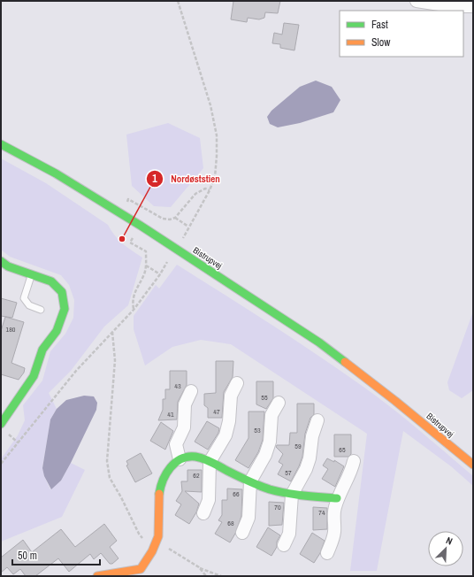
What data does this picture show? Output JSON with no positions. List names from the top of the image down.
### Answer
{
  "streets": {
    "main road": ["Bistrupvej"]
  },
  "places": ["Nordøststien"],
  "house_numbers": [
    "180",
    "43",
    "55",
    "47",
    "41",
    "53",
    "59",
    "65",
    "57",
    "62",
    "66",
    "70",
    "74",
    "68"
  ],
  "legend": ["Fast", "Slow"],
  "scale_bar": "50 m",
  "north": "top right"
}
